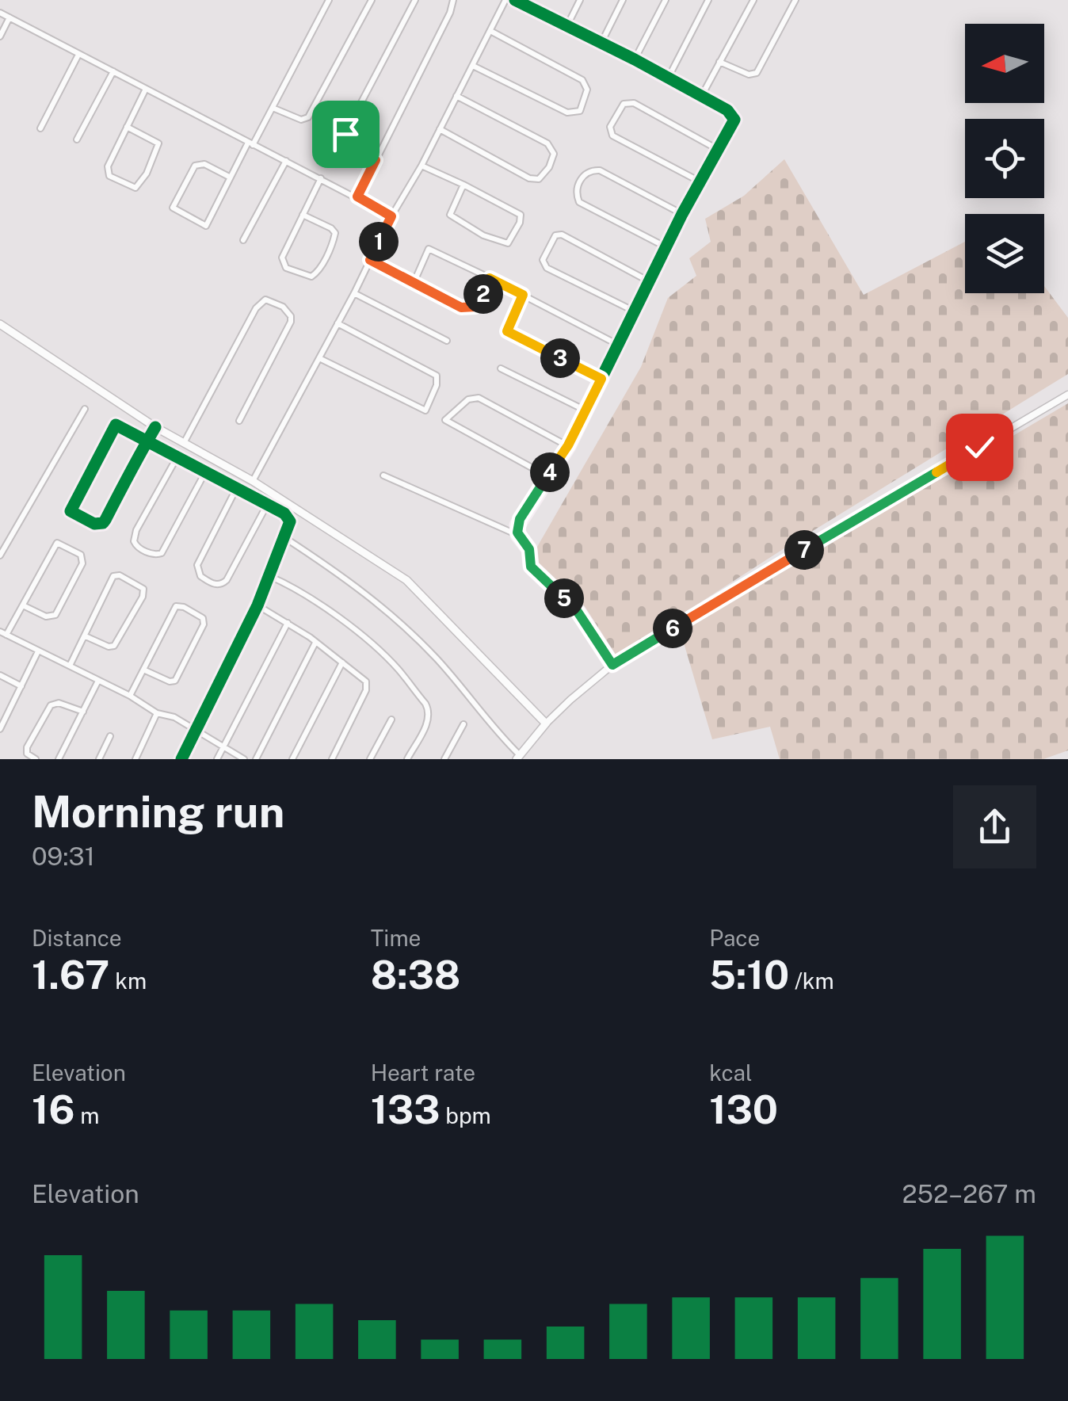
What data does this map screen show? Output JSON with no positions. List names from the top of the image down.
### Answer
{
  "north": "left",
  "page": {
    "pins": [
      "1",
      "2",
      "3",
      "4",
      "7",
      "5",
      "6"
    ],
    "heading": ["Morning run", "09:31"],
    "stats": [
      ["Distance", "1.67 km"],
      ["Time", "8:38"],
      ["Pace", "5:10 /km"],
      ["Elevation", "16 m"],
      ["Heart rate", "133 bpm"],
      ["kcal", "130"]
    ],
    "chart": ["Elevation", "252–267 m"]
  }
}
